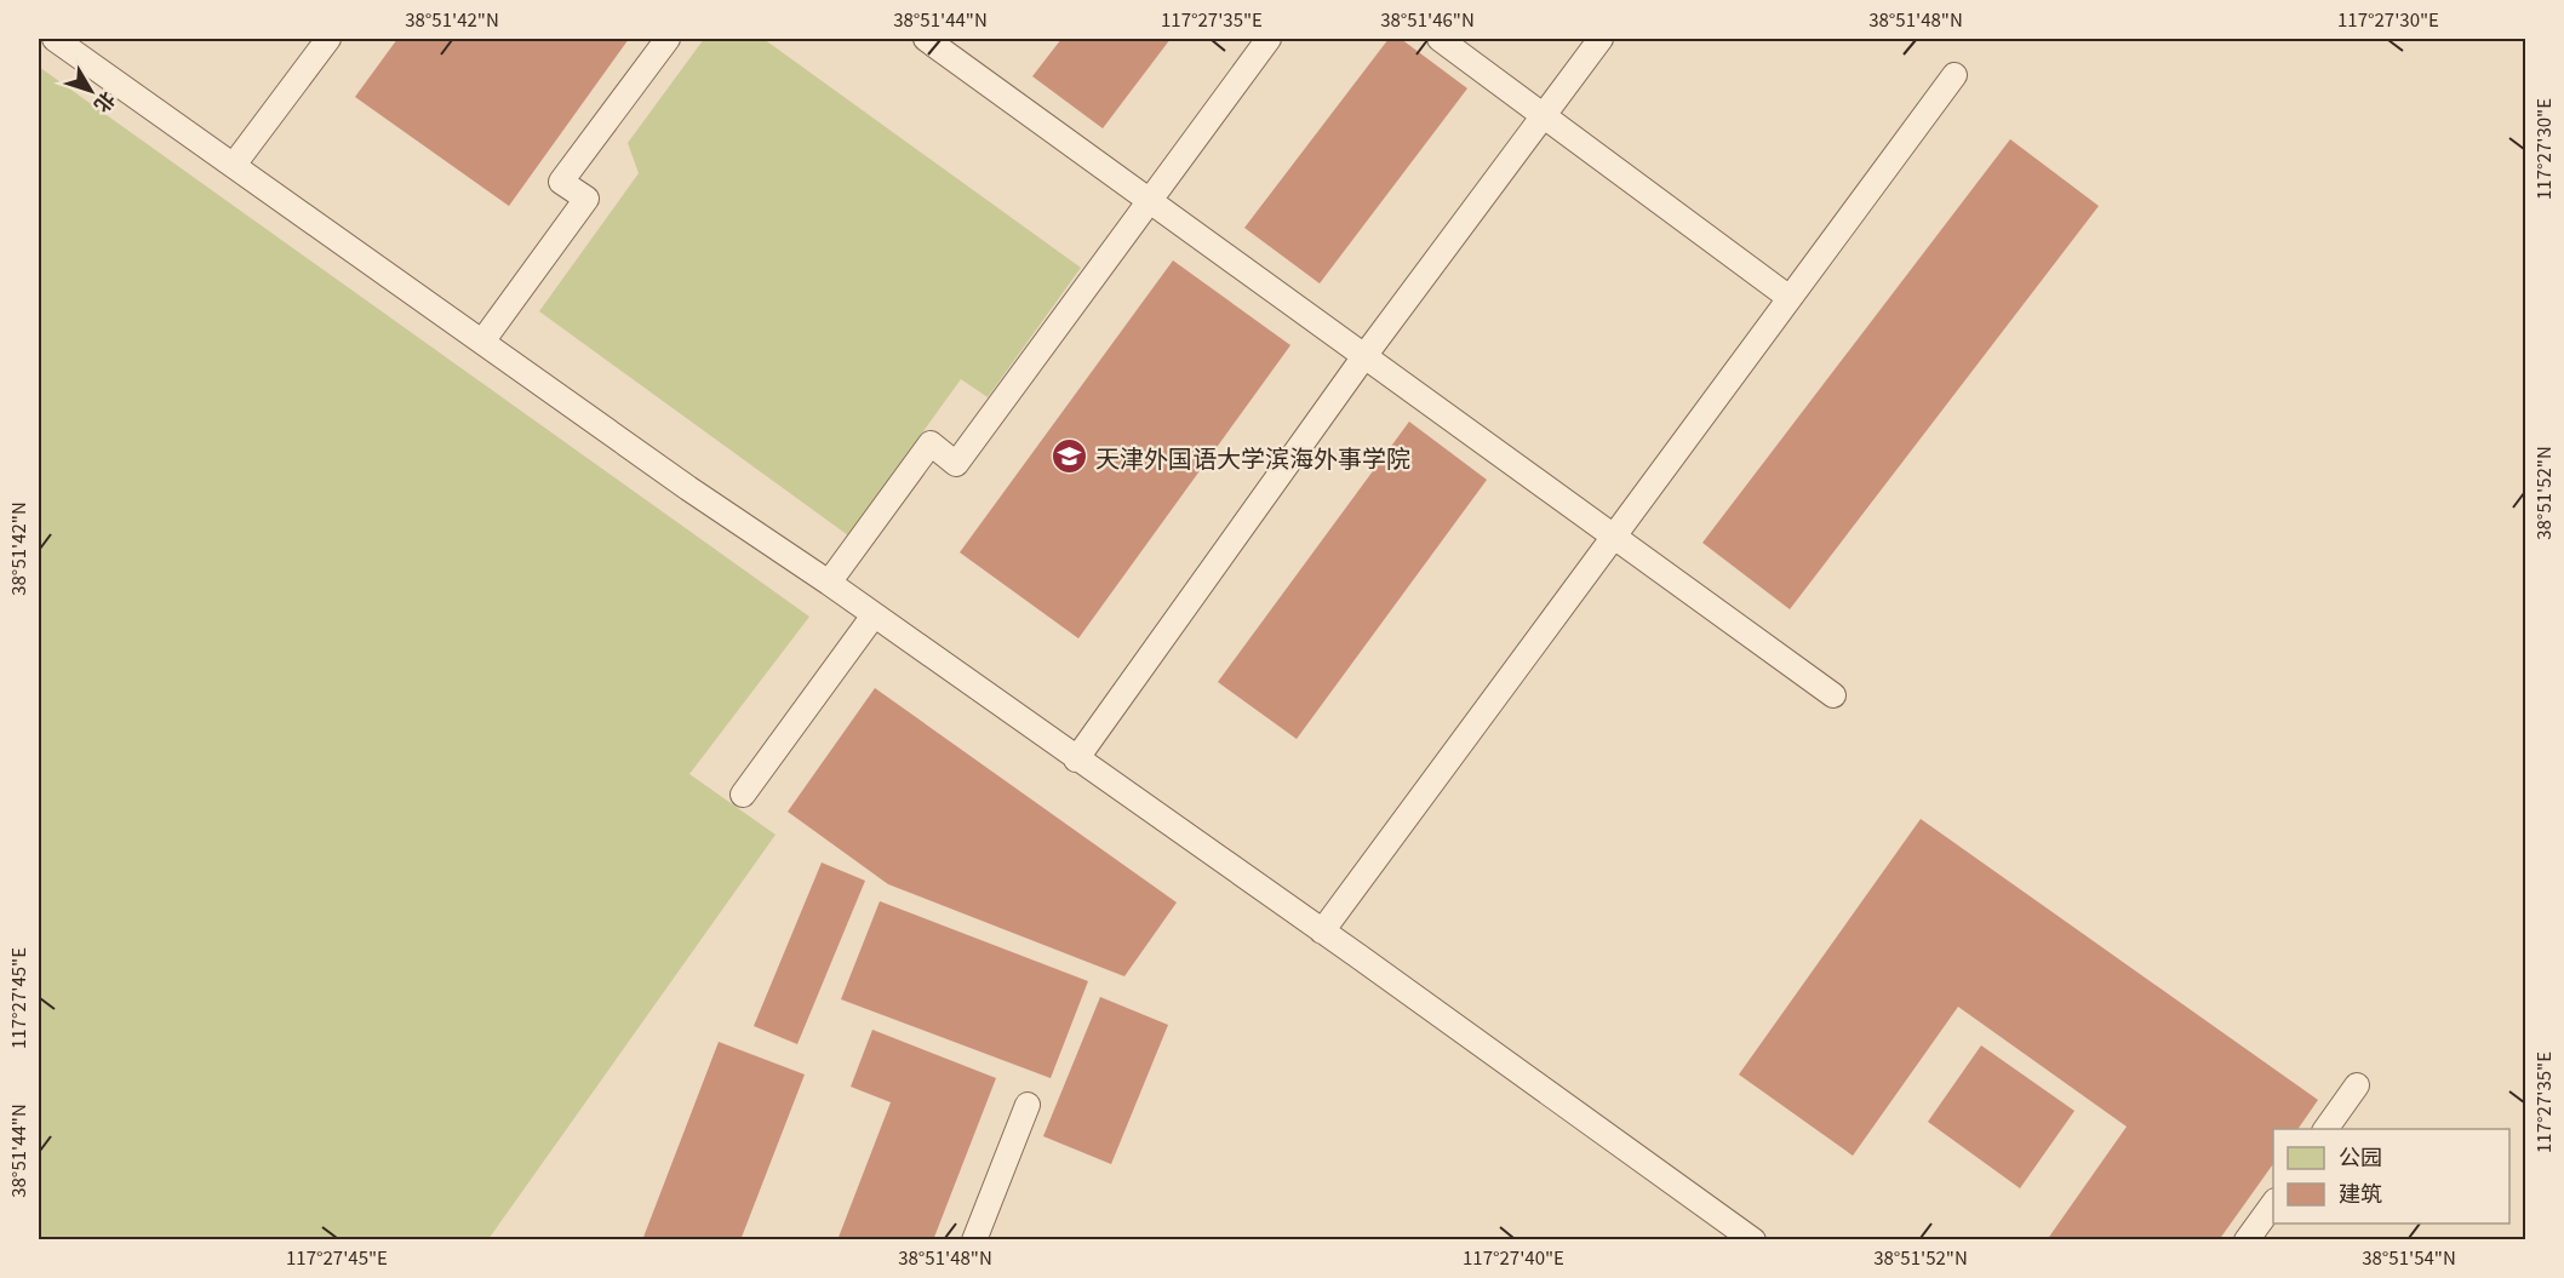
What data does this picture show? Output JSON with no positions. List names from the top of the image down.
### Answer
{
  "places": {
    "school or university": ["天津外国语大学滨海外事学院"]
  },
  "legend": ["公园", "建筑"],
  "north": "bottom right",
  "coordinates": [
    "38°51'42\"N",
    "38°51'44\"N",
    "117°27'35\"E",
    "38°51'46\"N",
    "38°51'48\"N",
    "117°27'30\"E",
    "38°51'52\"N",
    "117°27'45\"E",
    "117°27'40\"E",
    "38°51'54\"N"
  ]
}
